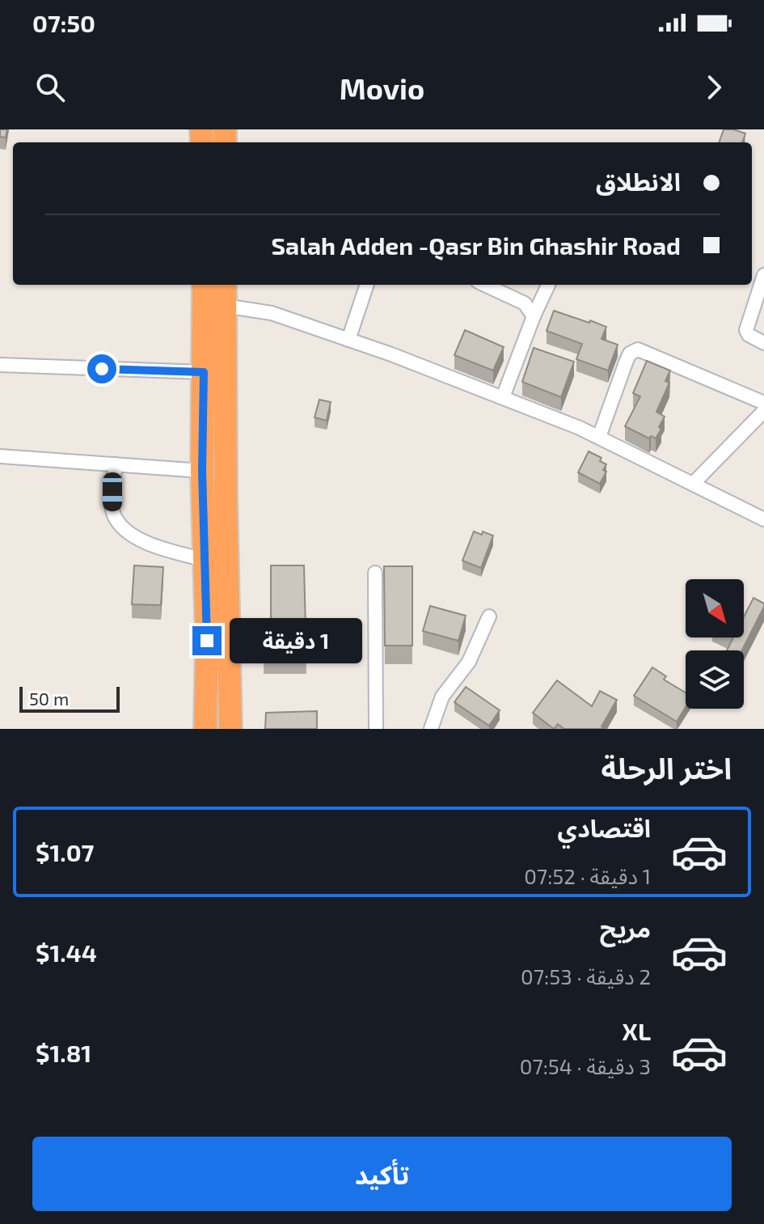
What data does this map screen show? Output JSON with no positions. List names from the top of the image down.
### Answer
{
  "scale_bar": "50 m",
  "north": "bottom right",
  "page": {
    "status": "07:50",
    "header": "Movio",
    "banner": ["الانطلاق", "Salah Adden -Qasr Bin Ghashir Road"],
    "bubble": "1 دقيقة",
    "scale": "50 m",
    "heading": "اختر الرحلة",
    "list": [
      {
        "name": "اقتصادي",
        "note": "1 دقيقة · 07:52",
        "value": "$1.07"
      },
      {
        "name": "مريح",
        "note": "2 دقيقة · 07:53",
        "value": "$1.44"
      },
      {
        "name": "XL",
        "note": "3 دقيقة · 07:54",
        "value": "$1.81"
      }
    ],
    "buttons": "تأكيد"
  }
}
